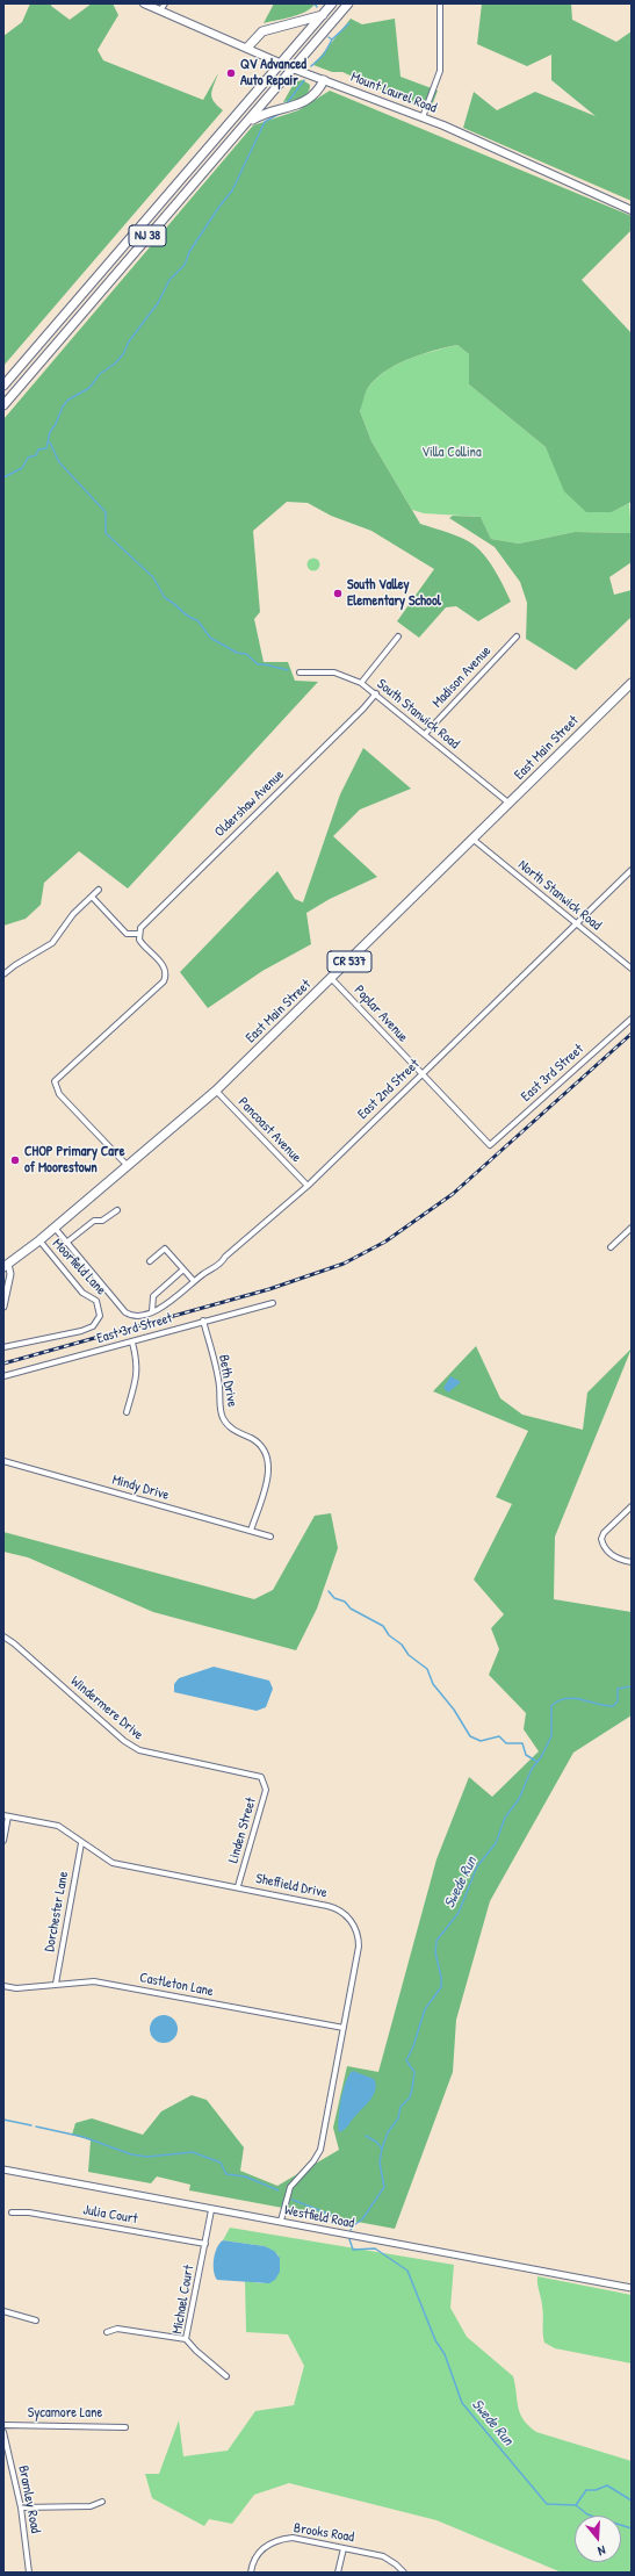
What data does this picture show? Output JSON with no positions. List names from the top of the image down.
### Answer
{
  "streets": {
    "main road": [
      "Mount Laurel Road",
      "NJ 38",
      "East Main Street",
      "CR 537"
    ],
    "street": [
      "Madison Avenue",
      "South Stanwick Road",
      "Oldershaw Avenue",
      "North Stanwick Road",
      "Poplar Avenue",
      "East 3rd Street",
      "East 2nd Street",
      "Pancoast Avenue",
      "Moorfield Lane",
      "Beth Drive",
      "Mindy Drive",
      "Windermere Drive",
      "Linden Street",
      "Sheffield Drive",
      "Dorchester Lane",
      "Castleton Lane",
      "Julia Court",
      "Westfield Road",
      "Michael Court",
      "Sycamore Lane",
      "Bramley Road",
      "Brooks Road"
    ]
  },
  "crossings": [
    ["Mount Laurel Road", "NJ 38"],
    ["Madison Avenue", "South Stanwick Road"],
    ["South Stanwick Road", "East Main Street"],
    ["South Stanwick Road", "Oldershaw Avenue"],
    ["East Main Street", "North Stanwick Road"],
    ["East Main Street", "Poplar Avenue"],
    ["East Main Street", "Pancoast Avenue"],
    ["East Main Street", "Moorfield Lane"],
    ["North Stanwick Road", "East 2nd Street"],
    ["Poplar Avenue", "East 3rd Street"],
    ["Poplar Avenue", "East 2nd Street"],
    ["East 3rd Street", "Beth Drive"],
    ["East 2nd Street", "Pancoast Avenue"],
    ["Beth Drive", "Mindy Drive"],
    ["Windermere Drive", "Linden Street"],
    ["Linden Street", "Sheffield Drive"],
    ["Sheffield Drive", "Dorchester Lane"],
    ["Sheffield Drive", "Castleton Lane"],
    ["Sheffield Drive", "Westfield Road"],
    ["Dorchester Lane", "Castleton Lane"],
    ["Julia Court", "Michael Court"],
    ["Westfield Road", "Michael Court"]
  ],
  "water": ["Swede Run"],
  "parks": ["Villa Collina"],
  "places": ["QV Advanced Auto Repair", "South Valley Elementary School", "CHOP Primary Care of Moorestown"],
  "north": "bottom"
}
